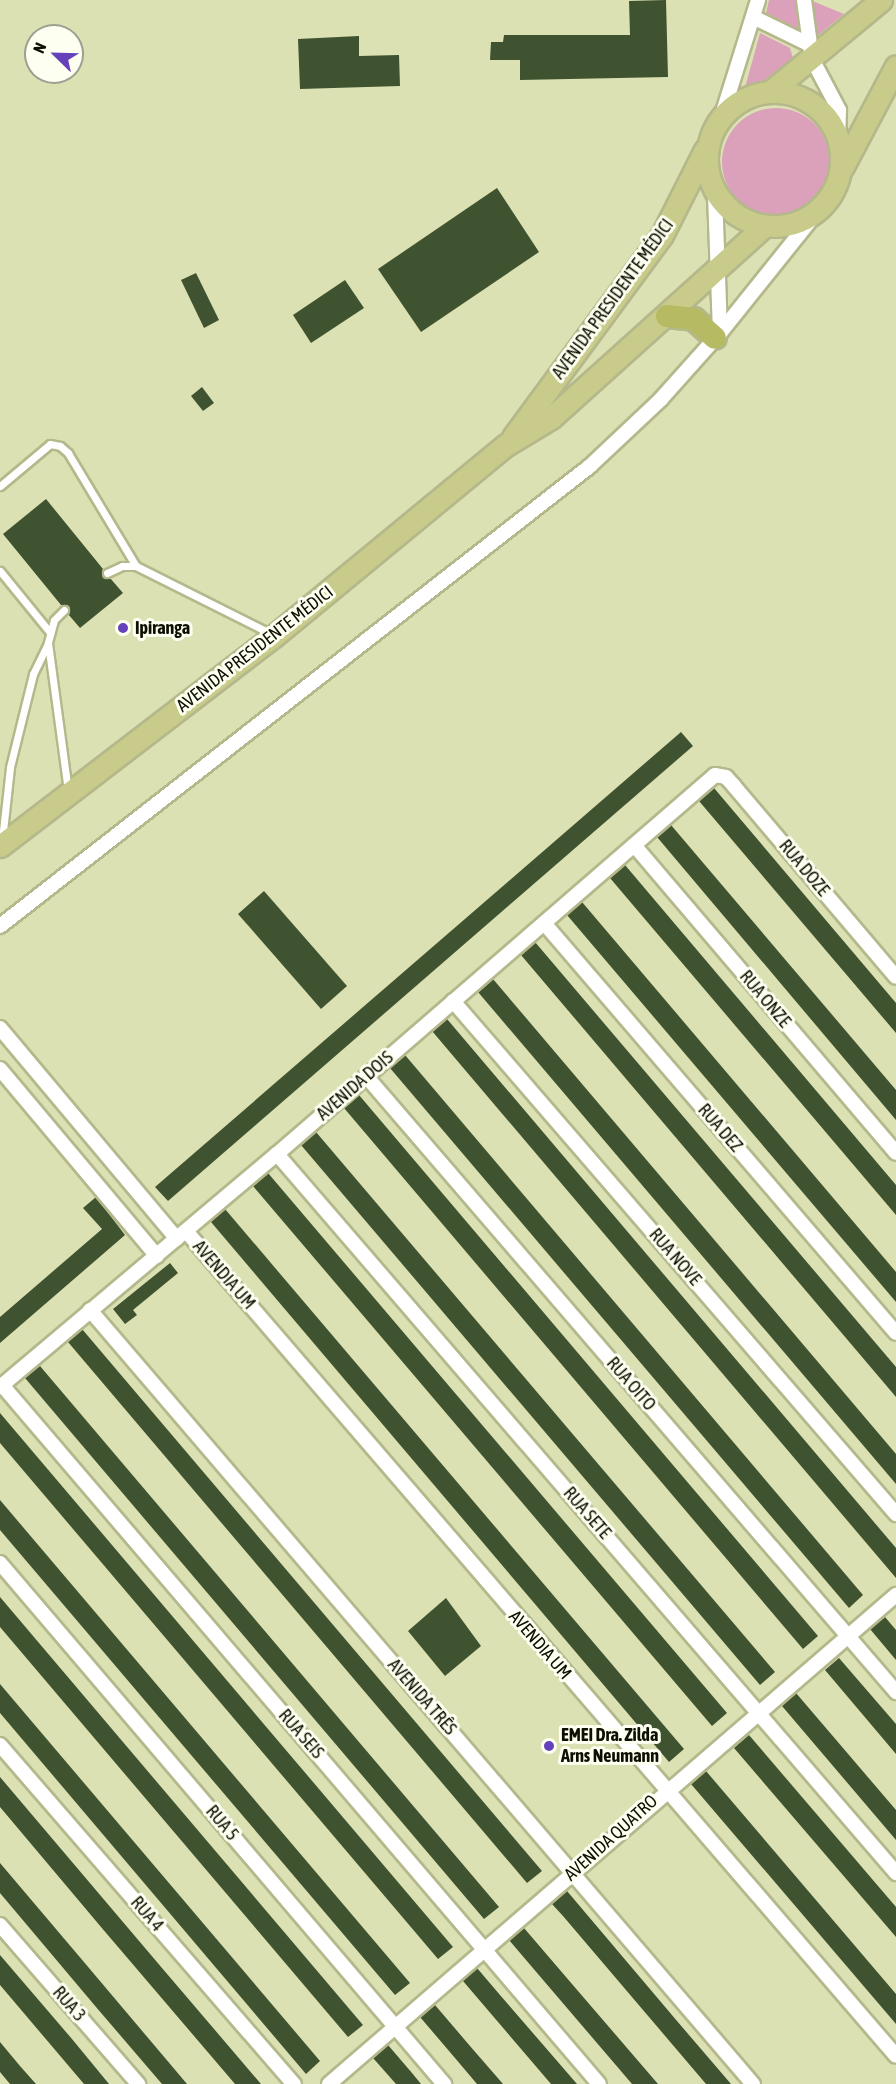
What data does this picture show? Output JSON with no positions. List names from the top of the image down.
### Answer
{
  "streets": {
    "main road": ["AVENIDA PRESIDENTE MÉDICI"],
    "street": [
      "RUA DOZE",
      "RUA ONZE",
      "AVENIDA DOIS",
      "RUA DEZ",
      "RUA NOVE",
      "AVENDIA UM",
      "RUA OITO",
      "RUA SETE",
      "AVENIDA TRÊS",
      "RUA SEIS",
      "RUA 5",
      "AVENIDA QUATRO",
      "RUA 4",
      "RUA 3"
    ]
  },
  "crossings": [
    ["RUA DOZE", "AVENIDA DOIS"],
    ["RUA ONZE", "AVENIDA DOIS"],
    ["AVENIDA DOIS", "RUA DEZ"],
    ["AVENIDA DOIS", "RUA NOVE"],
    ["AVENIDA DOIS", "AVENDIA UM"],
    ["AVENIDA DOIS", "RUA OITO"],
    ["AVENIDA DOIS", "RUA SETE"],
    ["AVENIDA DOIS", "AVENIDA TRÊS"],
    ["AVENIDA DOIS", "RUA SEIS"],
    ["AVENDIA UM", "AVENIDA QUATRO"],
    ["RUA OITO", "AVENIDA QUATRO"],
    ["RUA SETE", "AVENIDA QUATRO"],
    ["AVENIDA TRÊS", "AVENIDA QUATRO"],
    ["RUA SEIS", "AVENIDA QUATRO"],
    ["RUA 5", "AVENIDA QUATRO"]
  ],
  "places": ["Ipiranga", "EMEI Dra. Zilda Arns Neumann"],
  "north": "top left"
}
